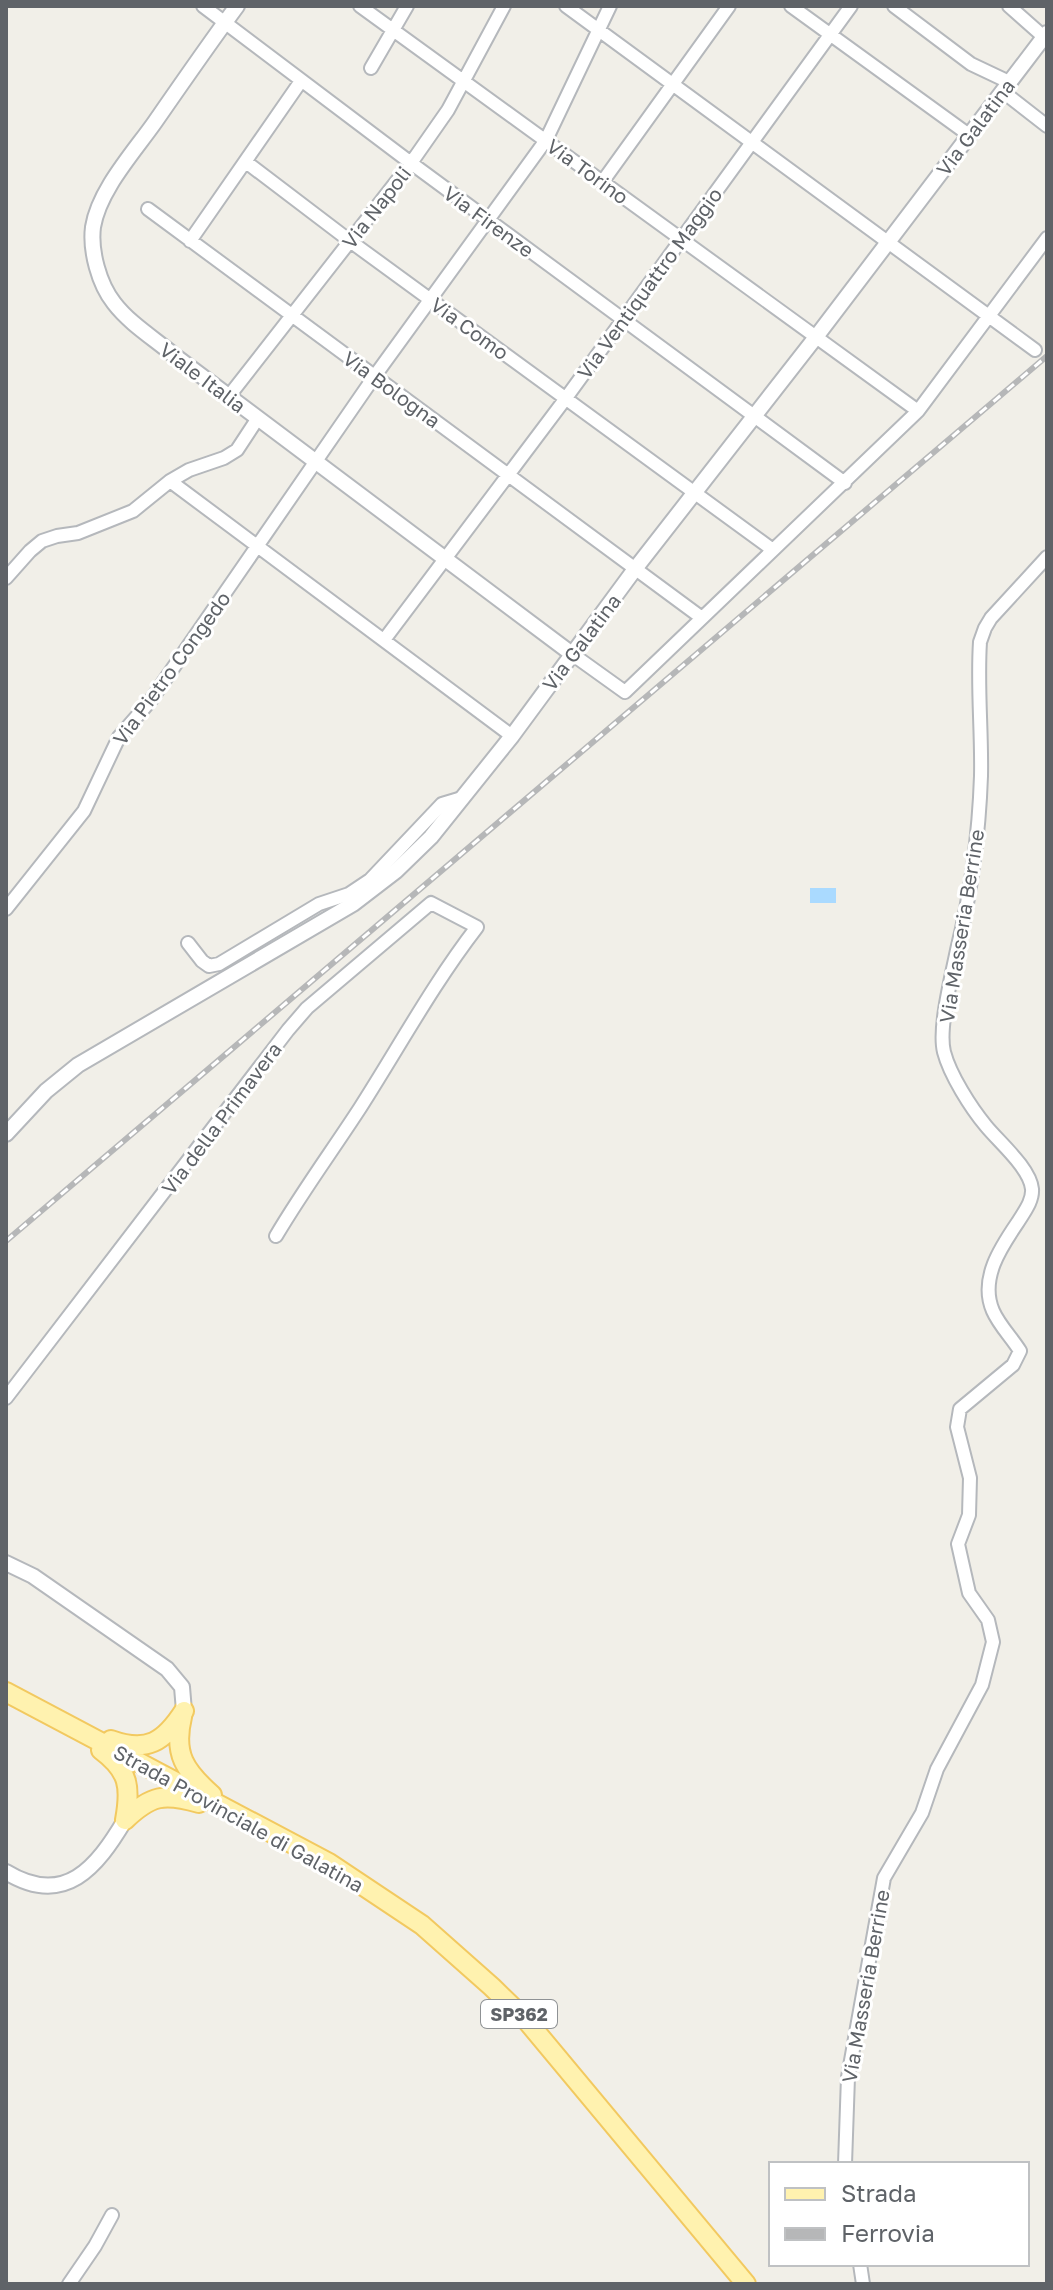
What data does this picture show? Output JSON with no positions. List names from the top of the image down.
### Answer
{
  "streets": {
    "main road": ["Strada Provinciale di Galatina", "SP362"],
    "street": [
      "Via Galatina",
      "Via Torino",
      "Via Napoli",
      "Via Firenze",
      "Via Ventiquattro Maggio",
      "Via Como",
      "Viale Italia",
      "Via Bologna",
      "Via Pietro Congedo",
      "Via Masseria Berrine",
      "Via della Primavera"
    ]
  },
  "crossings": [
    ["Via Galatina", "Via Torino"],
    ["Via Galatina", "Via Firenze"],
    ["Via Galatina", "Via Como"],
    ["Via Galatina", "Viale Italia"],
    ["Via Galatina", "Via Bologna"],
    ["Via Torino", "Via Napoli"],
    ["Via Torino", "Via Ventiquattro Maggio"],
    ["Via Torino", "Via Pietro Congedo"],
    ["Via Napoli", "Via Firenze"],
    ["Via Napoli", "Via Como"],
    ["Via Napoli", "Viale Italia"],
    ["Via Napoli", "Via Bologna"],
    ["Via Firenze", "Via Ventiquattro Maggio"],
    ["Via Firenze", "Viale Italia"],
    ["Via Firenze", "Via Pietro Congedo"],
    ["Via Ventiquattro Maggio", "Via Como"],
    ["Via Ventiquattro Maggio", "Viale Italia"],
    ["Via Ventiquattro Maggio", "Via Bologna"],
    ["Via Como", "Via Pietro Congedo"],
    ["Viale Italia", "Via Pietro Congedo"],
    ["Via Bologna", "Via Pietro Congedo"]
  ],
  "legend": ["Strada", "Ferrovia"]
}
